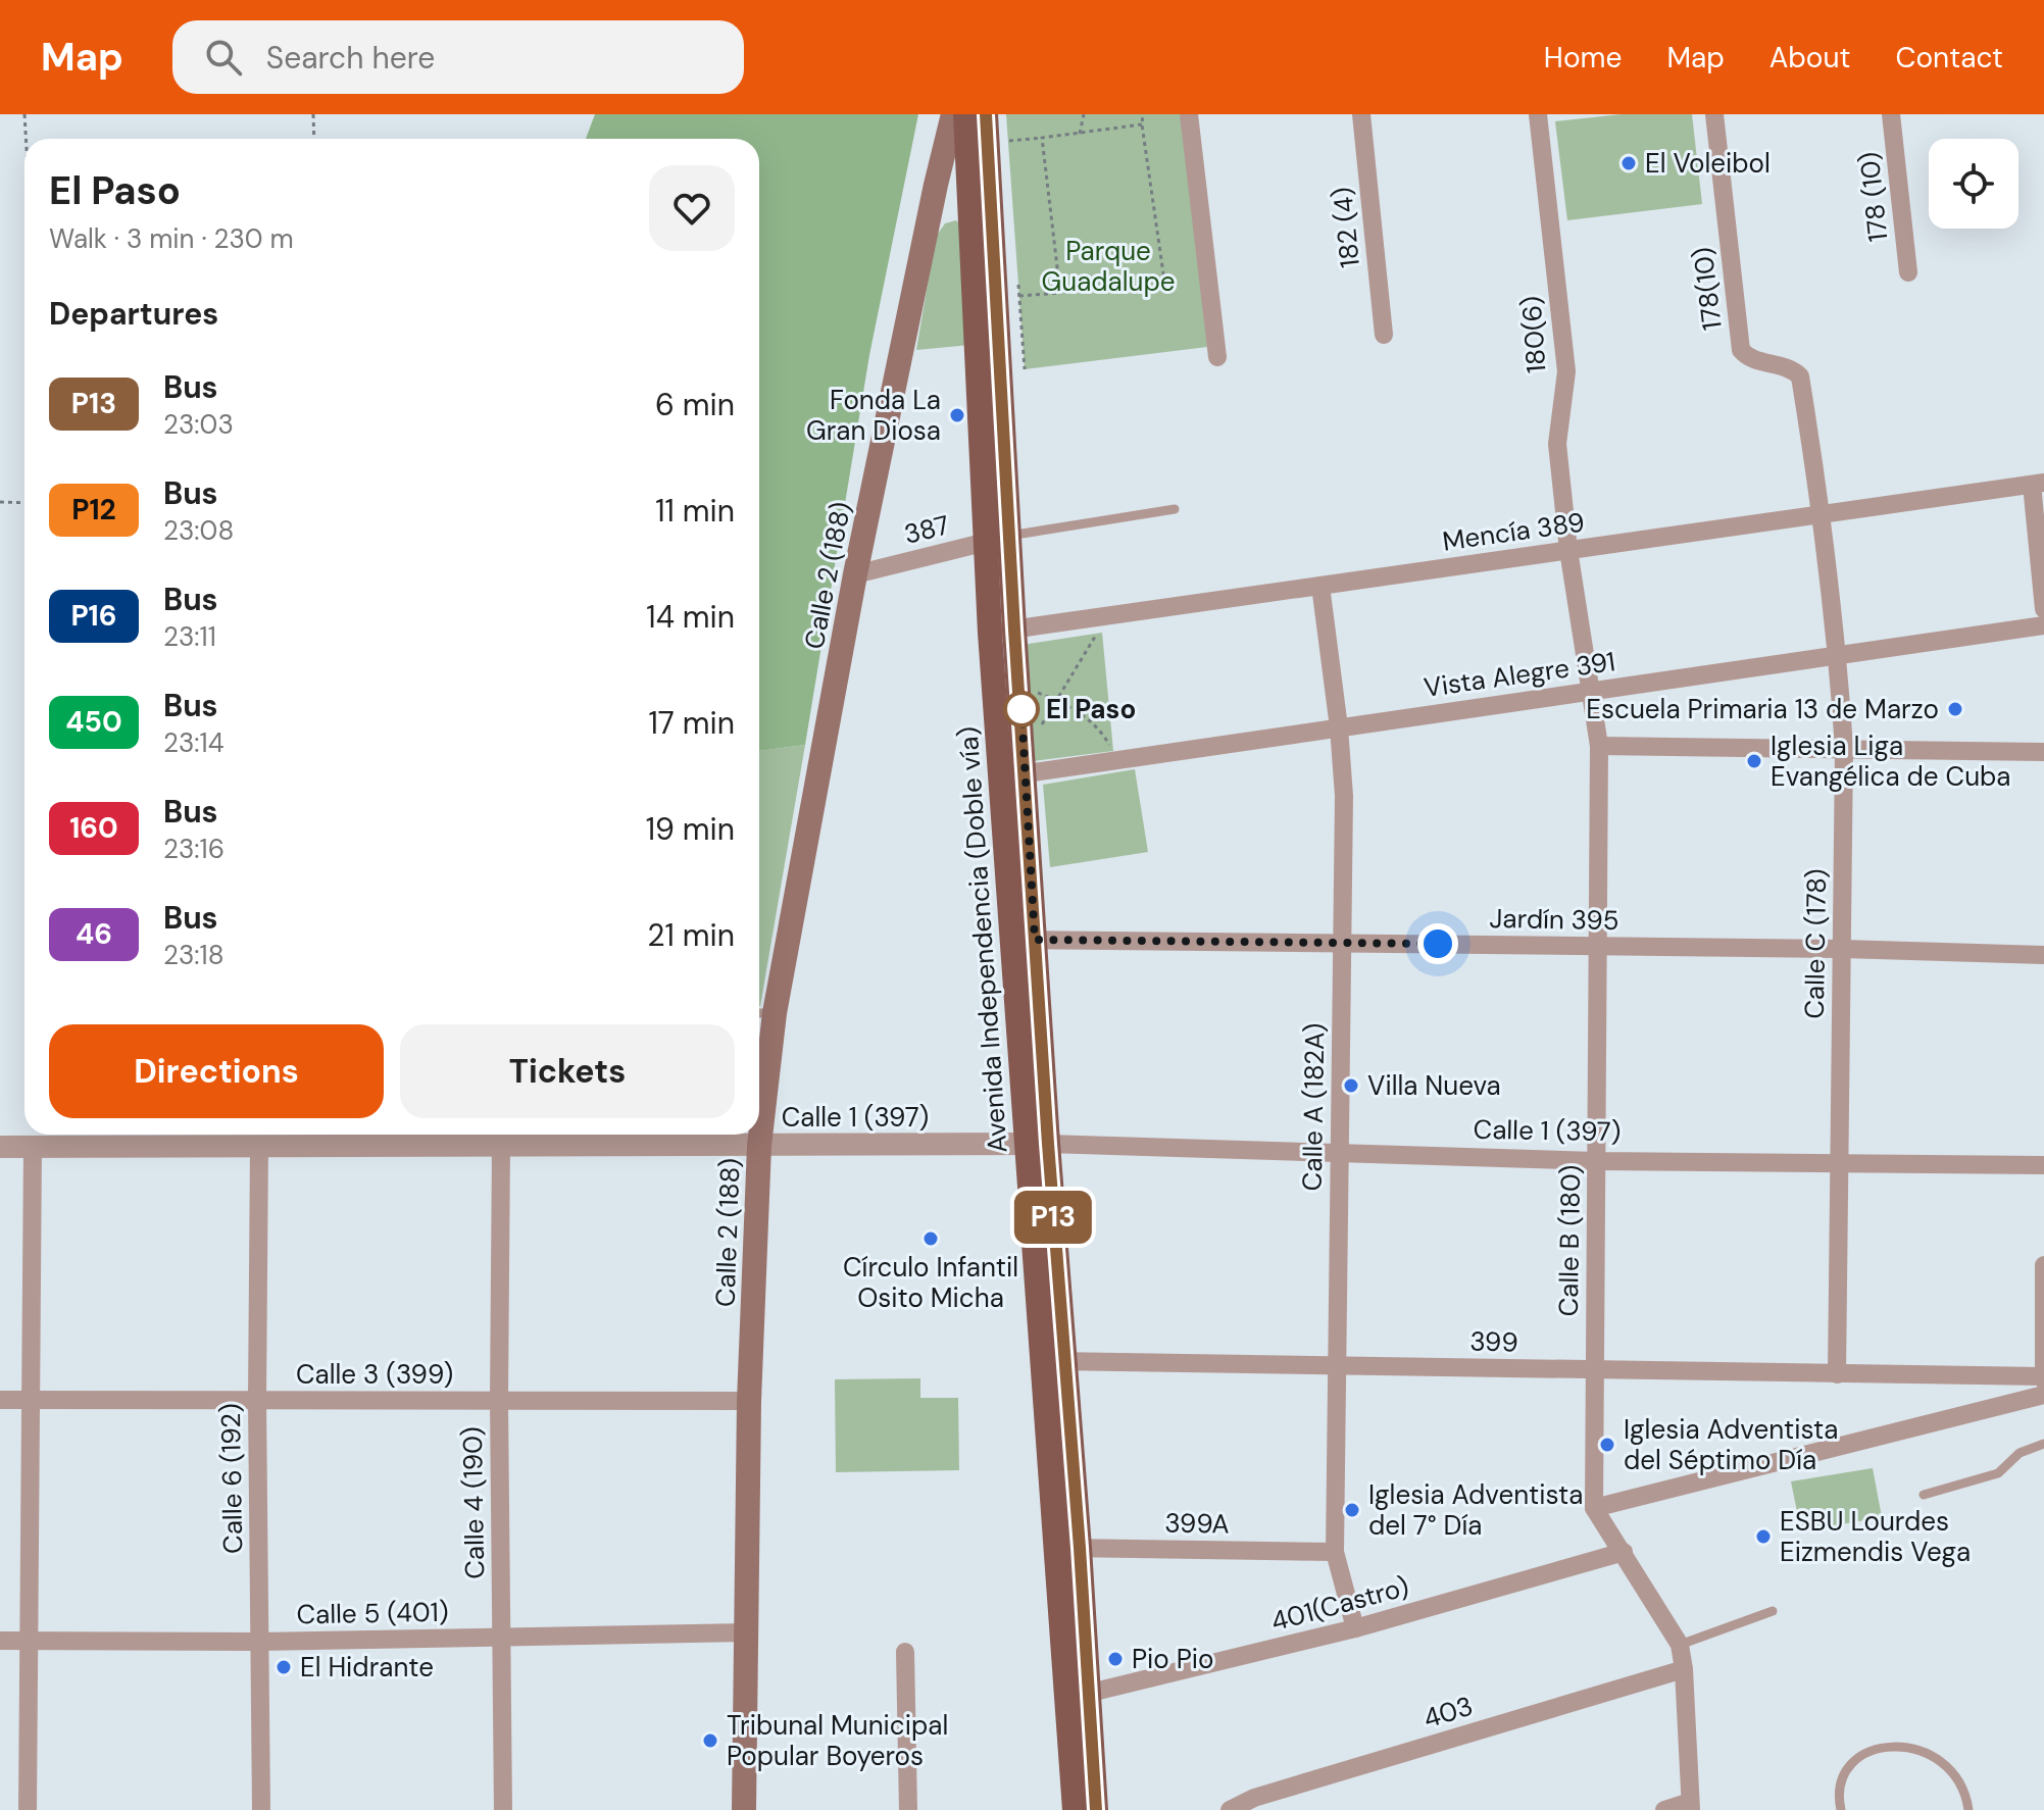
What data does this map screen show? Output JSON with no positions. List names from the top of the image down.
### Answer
{
  "streets": {
    "main road": ["Calle 2 (188)", "Avenida Independencia (Doble vía)"],
    "street": [
      "178 (10)",
      "182 (4)",
      "178(10)",
      "180(6)",
      "387",
      "Mencía 389",
      "Vista Alegre 391",
      "Jardín 395",
      "Calle C (178)",
      "Calle A (182A)",
      "Calle 1 (397)",
      "Calle B (180)",
      "399",
      "Calle 3 (399)",
      "Calle 6 (192)",
      "Calle 4 (190)",
      "399A",
      "401(Castro)",
      "Calle 5 (401)",
      "403"
    ]
  },
  "crossings": [
    ["178(10)", "Mencía 389"],
    ["178(10)", "Calle C (178)"],
    ["180(6)", "Mencía 389"],
    ["180(6)", "Calle B (180)"],
    ["387", "Calle 2 (188)"],
    ["387", "Avenida Independencia (Doble vía)"],
    ["Mencía 389", "Avenida Independencia (Doble vía)"],
    ["Mencía 389", "Calle C (178)"],
    ["Mencía 389", "Calle A (182A)"],
    ["Mencía 389", "Calle B (180)"],
    ["Calle 2 (188)", "Calle 1 (397)"],
    ["Calle 2 (188)", "Calle 3 (399)"],
    ["Calle 2 (188)", "Calle 5 (401)"],
    ["Vista Alegre 391", "Avenida Independencia (Doble vía)"],
    ["Vista Alegre 391", "Calle C (178)"],
    ["Vista Alegre 391", "Calle A (182A)"],
    ["Vista Alegre 391", "Calle B (180)"],
    ["Jardín 395", "Avenida Independencia (Doble vía)"],
    ["Jardín 395", "Calle C (178)"],
    ["Jardín 395", "Calle A (182A)"],
    ["Jardín 395", "Calle B (180)"],
    ["Avenida Independencia (Doble vía)", "Calle 1 (397)"],
    ["Avenida Independencia (Doble vía)", "399"],
    ["Avenida Independencia (Doble vía)", "399A"],
    ["Avenida Independencia (Doble vía)", "401(Castro)"],
    ["Calle C (178)", "Calle 1 (397)"],
    ["Calle C (178)", "399"],
    ["Calle A (182A)", "Calle 1 (397)"],
    ["Calle A (182A)", "399"],
    ["Calle A (182A)", "399A"],
    ["Calle A (182A)", "401(Castro)"],
    ["Calle 1 (397)", "Calle B (180)"],
    ["Calle 1 (397)", "Calle 6 (192)"],
    ["Calle 1 (397)", "Calle 4 (190)"],
    ["Calle B (180)", "399"],
    ["Calle 3 (399)", "Calle 6 (192)"],
    ["Calle 3 (399)", "Calle 4 (190)"],
    ["Calle 6 (192)", "Calle 5 (401)"],
    ["Calle 4 (190)", "Calle 5 (401)"]
  ],
  "parks": ["Parque Guadalupe"],
  "places": [
    "El Voleibol",
    "Fonda La Gran Diosa",
    "El Paso",
    "Escuela Primaria 13 de Marzo",
    "Iglesia Liga Evangélica de Cuba",
    "Villa Nueva",
    "Círculo Infantil Osito Micha",
    "Iglesia Adventista del Séptimo Día",
    "Iglesia Adventista del 7° Día",
    "ESBU Lourdes Eizmendis Vega",
    "Pio Pio",
    "El Hidrante",
    "Tribunal Municipal Popular Boyeros"
  ],
  "lines": ["bus line P13"],
  "page": {
    "header": "Map",
    "search": "Search here",
    "nav": [
      "Home",
      "Map",
      "About",
      "Contact"
    ],
    "on_map": "P13",
    "heading": [
      ["El Paso", "Walk · 3 min · 230 m"],
      "Departures"
    ],
    "list": [
      {
        "mark": "P13",
        "name": "Bus",
        "note": "23:03",
        "value": "6 min"
      },
      {
        "mark": "P12",
        "name": "Bus",
        "note": "23:08",
        "value": "11 min"
      },
      {
        "mark": "P16",
        "name": "Bus",
        "note": "23:11",
        "value": "14 min"
      },
      {
        "mark": "450",
        "name": "Bus",
        "note": "23:14",
        "value": "17 min"
      },
      {
        "mark": "160",
        "name": "Bus",
        "note": "23:16",
        "value": "19 min"
      },
      {
        "mark": "46",
        "name": "Bus",
        "note": "23:18",
        "value": "21 min"
      }
    ],
    "buttons": ["Directions", "Tickets"]
  }
}
